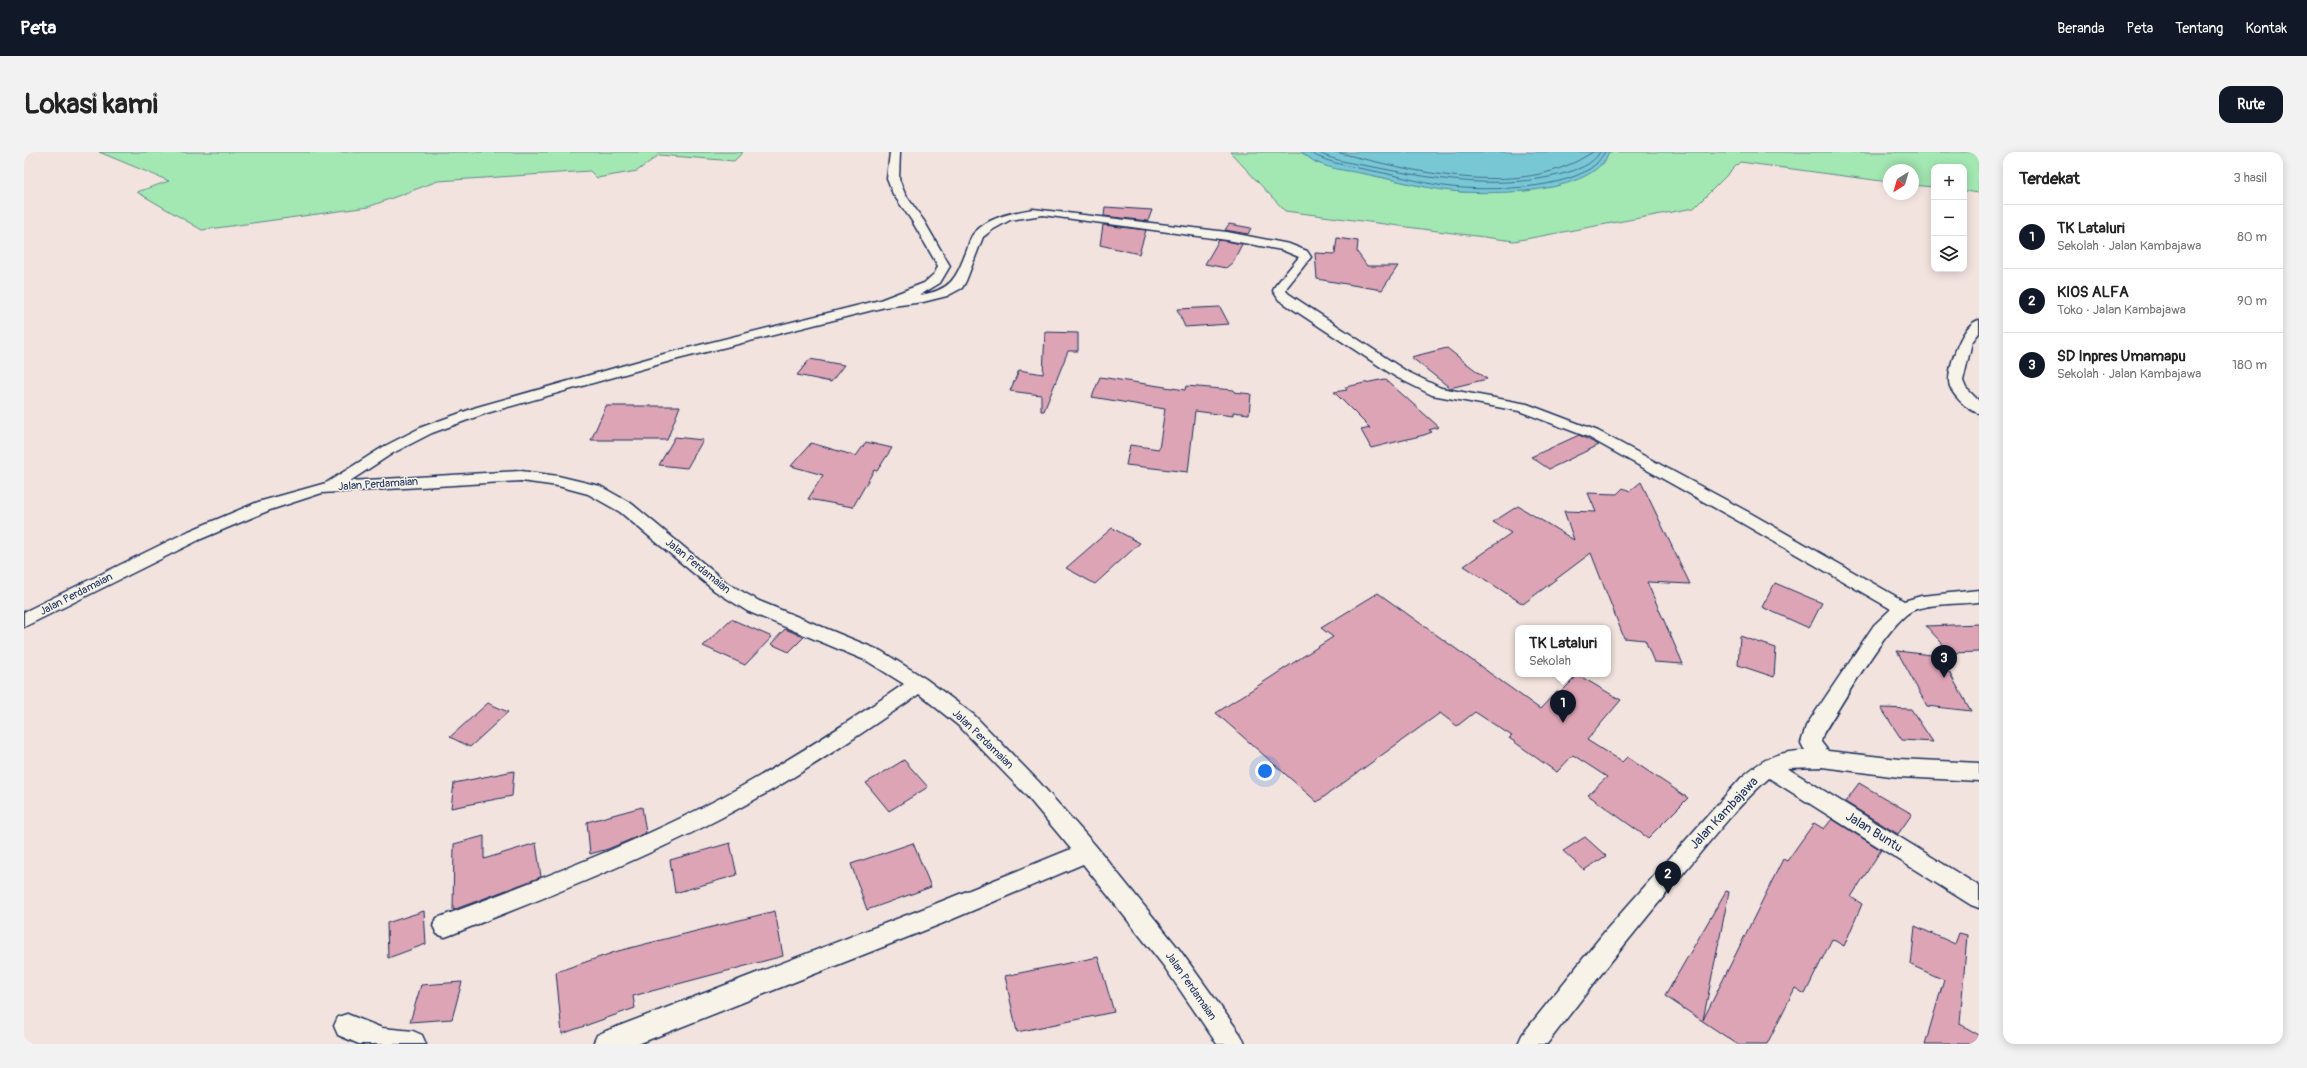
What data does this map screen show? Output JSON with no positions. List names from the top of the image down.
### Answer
{
  "streets": {
    "street": ["Jalan Perdamaian", "Jalan Kambajawa", "Jalan Buntu"]
  },
  "crossings": [
    ["Jalan Kambajawa", "Jalan Buntu"]
  ],
  "north": "bottom left",
  "page": {
    "header": "Peta",
    "nav": [
      "Beranda",
      "Peta",
      "Tentang",
      "Kontak"
    ],
    "buttons": "Rute",
    "title": "Lokasi kami",
    "heading": ["Terdekat", "3 hasil"],
    "map_buttons": ["+", "−"],
    "list": [
      {
        "mark": "1",
        "name": "TK Lataluri",
        "note": "Sekolah · Jalan Kambajawa",
        "value": "80 m"
      },
      {
        "mark": "2",
        "name": "KIOS ALFA",
        "note": "Toko · Jalan Kambajawa",
        "value": "90 m"
      },
      {
        "mark": "3",
        "name": "SD Inpres Umamapu",
        "note": "Sekolah · Jalan Kambajawa",
        "value": "180 m"
      }
    ],
    "popup": ["TK Lataluri", "Sekolah"],
    "pins": ["3", "1", "2"]
  }
}
